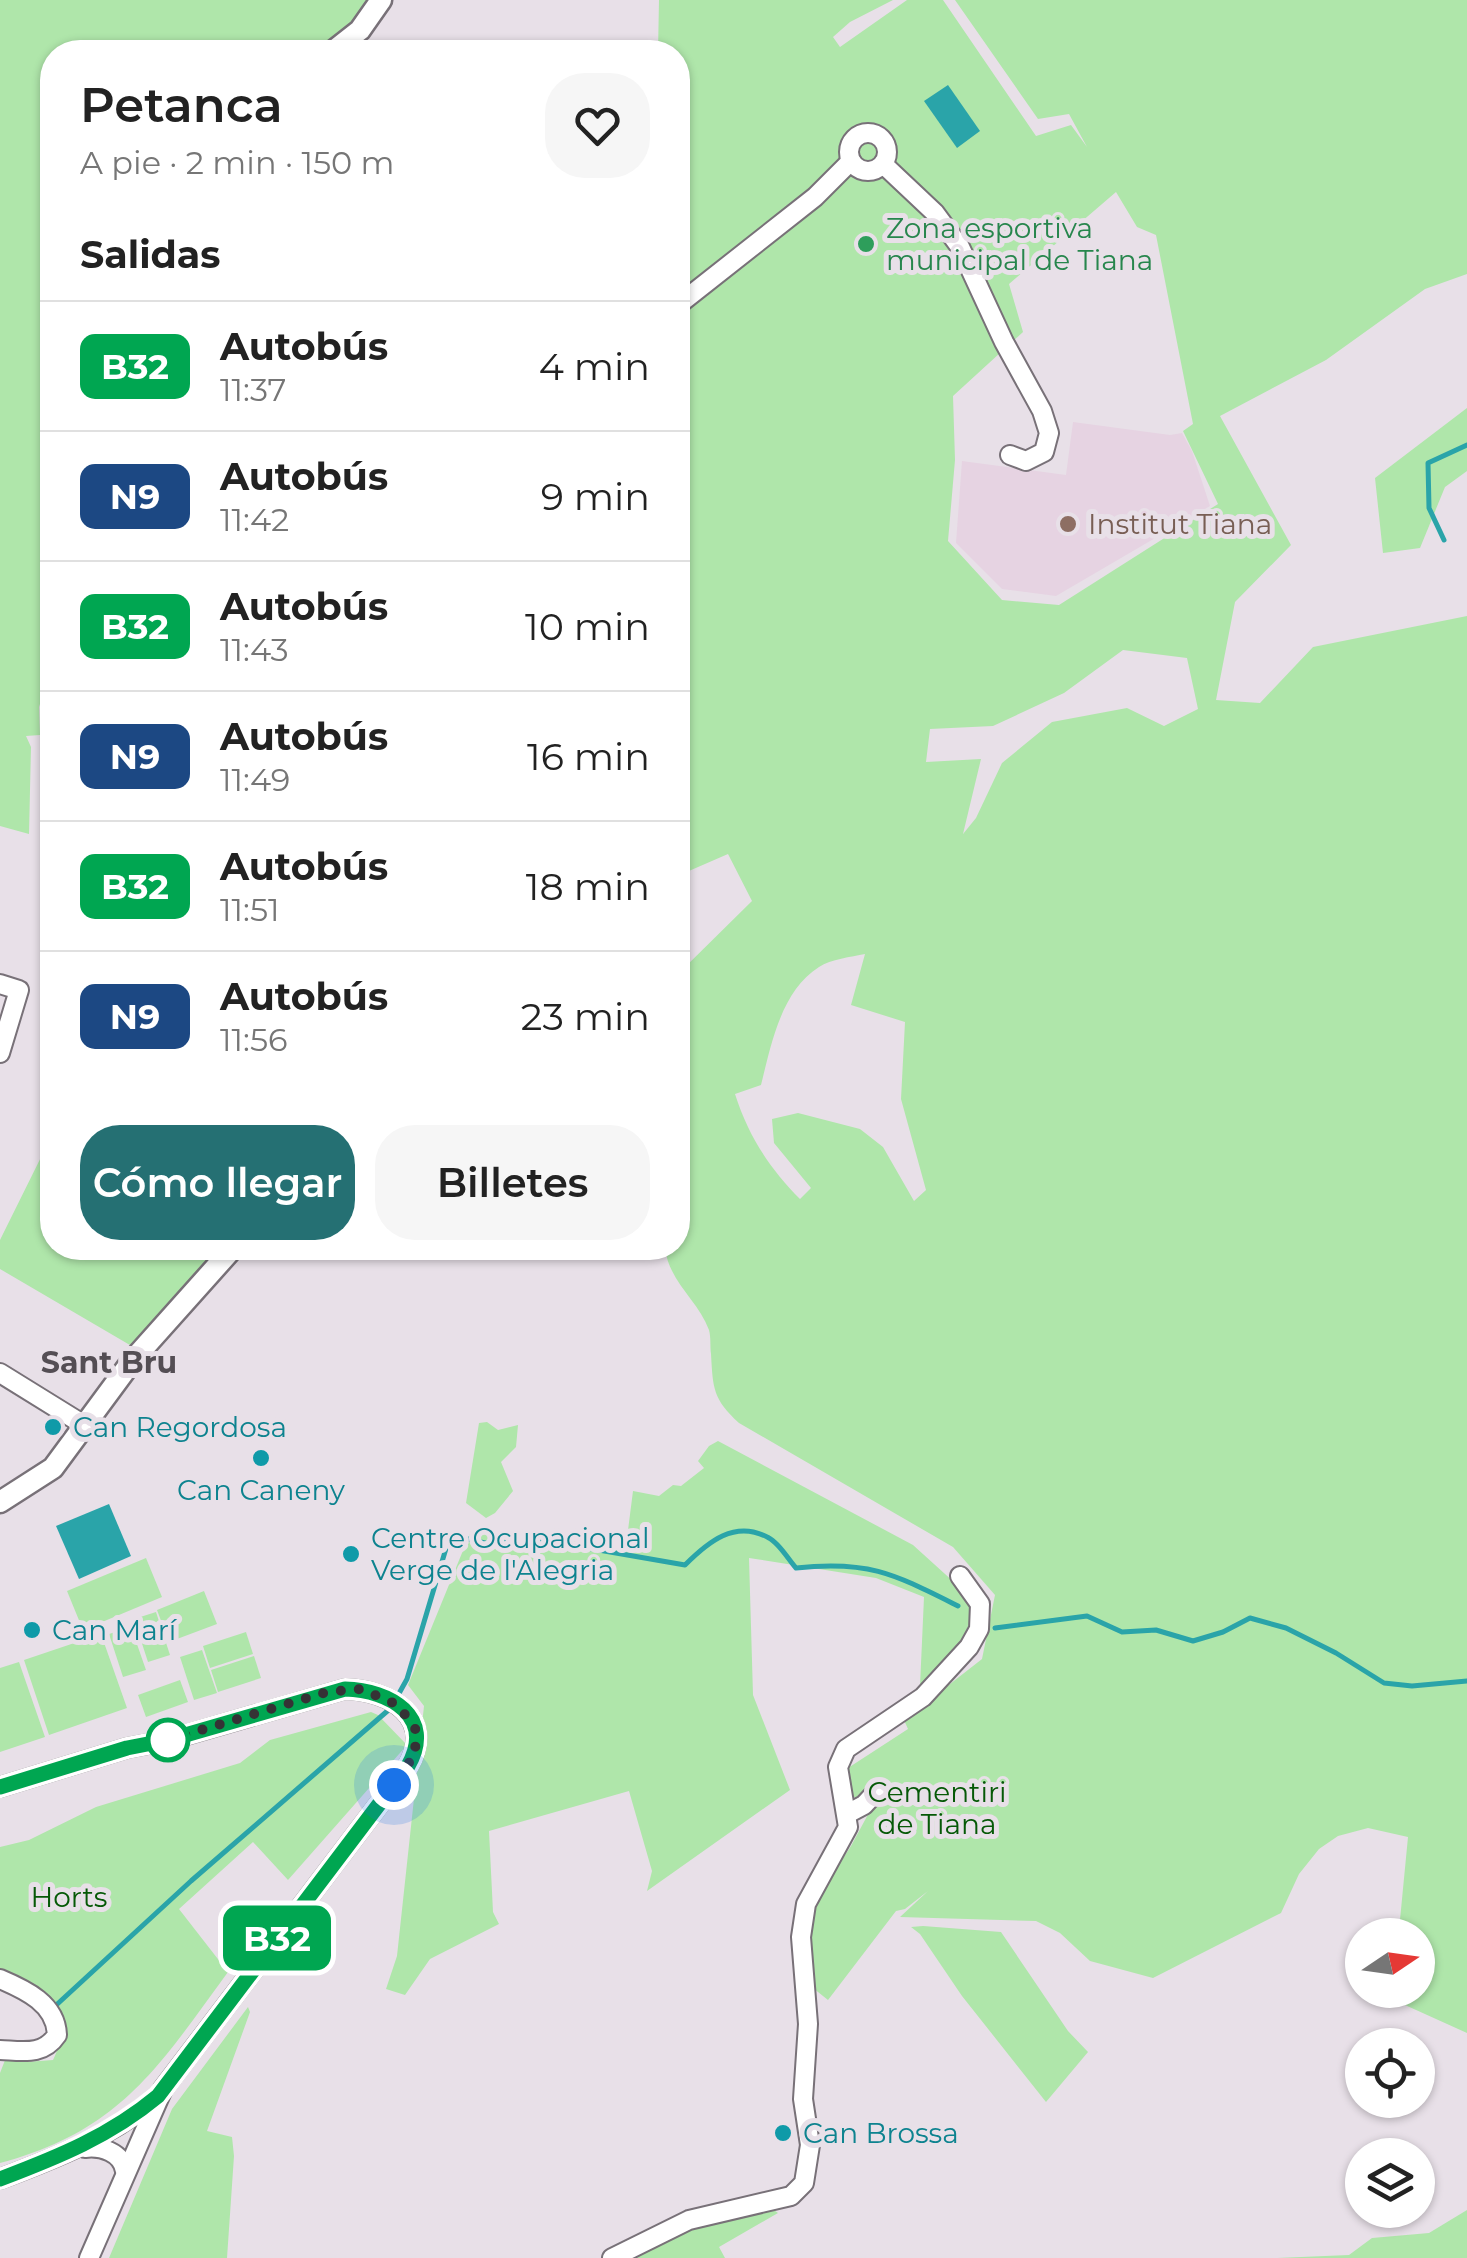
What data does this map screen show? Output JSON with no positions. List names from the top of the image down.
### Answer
{
  "districts": ["Sant Bru"],
  "parks": ["Cementiri de Tiana", "Horts"],
  "places": [
    "Zona esportiva municipal de Tiana",
    "Institut Tiana",
    "Can Regordosa",
    "Can Caneny",
    "Centre Ocupacional Verge de l'Alegria",
    "Can Marí",
    "Can Brossa"
  ],
  "lines": ["bus line B32"],
  "north": "right",
  "page": {
    "on_map": "B32",
    "heading": [
      ["Petanca", "A pie · 2 min · 150 m"],
      "Salidas"
    ],
    "list": [
      {
        "mark": "B32",
        "name": "Autobús",
        "note": "11:37",
        "value": "4 min"
      },
      {
        "mark": "N9",
        "name": "Autobús",
        "note": "11:42",
        "value": "9 min"
      },
      {
        "mark": "B32",
        "name": "Autobús",
        "note": "11:43",
        "value": "10 min"
      },
      {
        "mark": "N9",
        "name": "Autobús",
        "note": "11:49",
        "value": "16 min"
      },
      {
        "mark": "B32",
        "name": "Autobús",
        "note": "11:51",
        "value": "18 min"
      },
      {
        "mark": "N9",
        "name": "Autobús",
        "note": "11:56",
        "value": "23 min"
      }
    ],
    "buttons": ["Cómo llegar", "Billetes"]
  }
}
